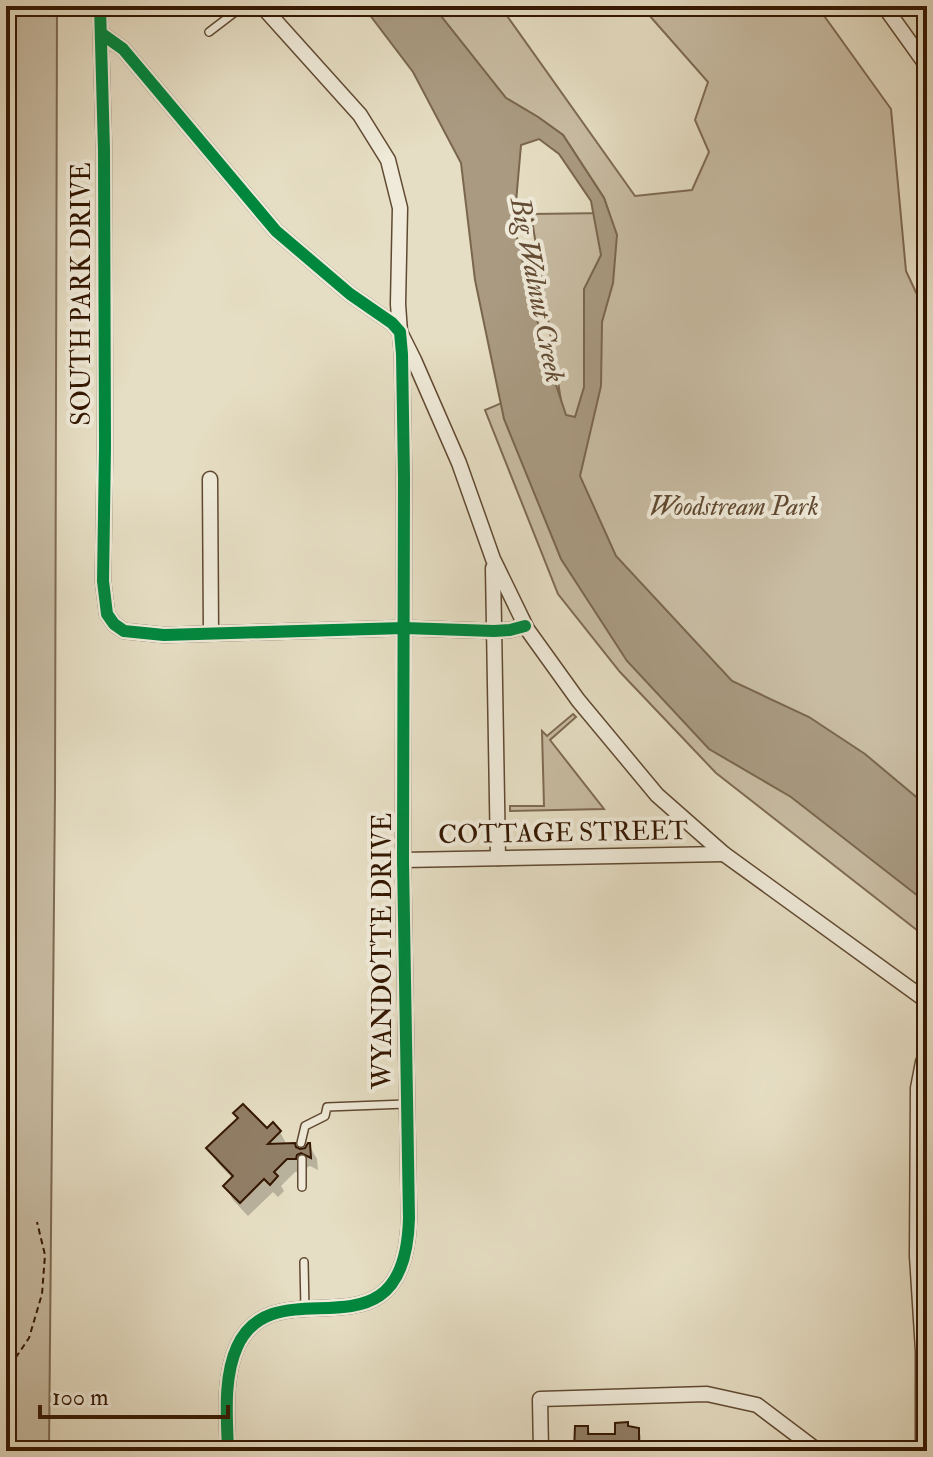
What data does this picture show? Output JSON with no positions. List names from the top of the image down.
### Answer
{
  "streets": {
    "street": ["SOUTH PARK DRIVE", "COTTAGE STREET", "WYANDOTTE DRIVE"]
  },
  "crossings": [
    ["SOUTH PARK DRIVE", "WYANDOTTE DRIVE"],
    ["COTTAGE STREET", "WYANDOTTE DRIVE"]
  ],
  "water": ["Big Walnut Creek"],
  "parks": ["Woodstream Park"],
  "scale_bar": "100 m"
}
